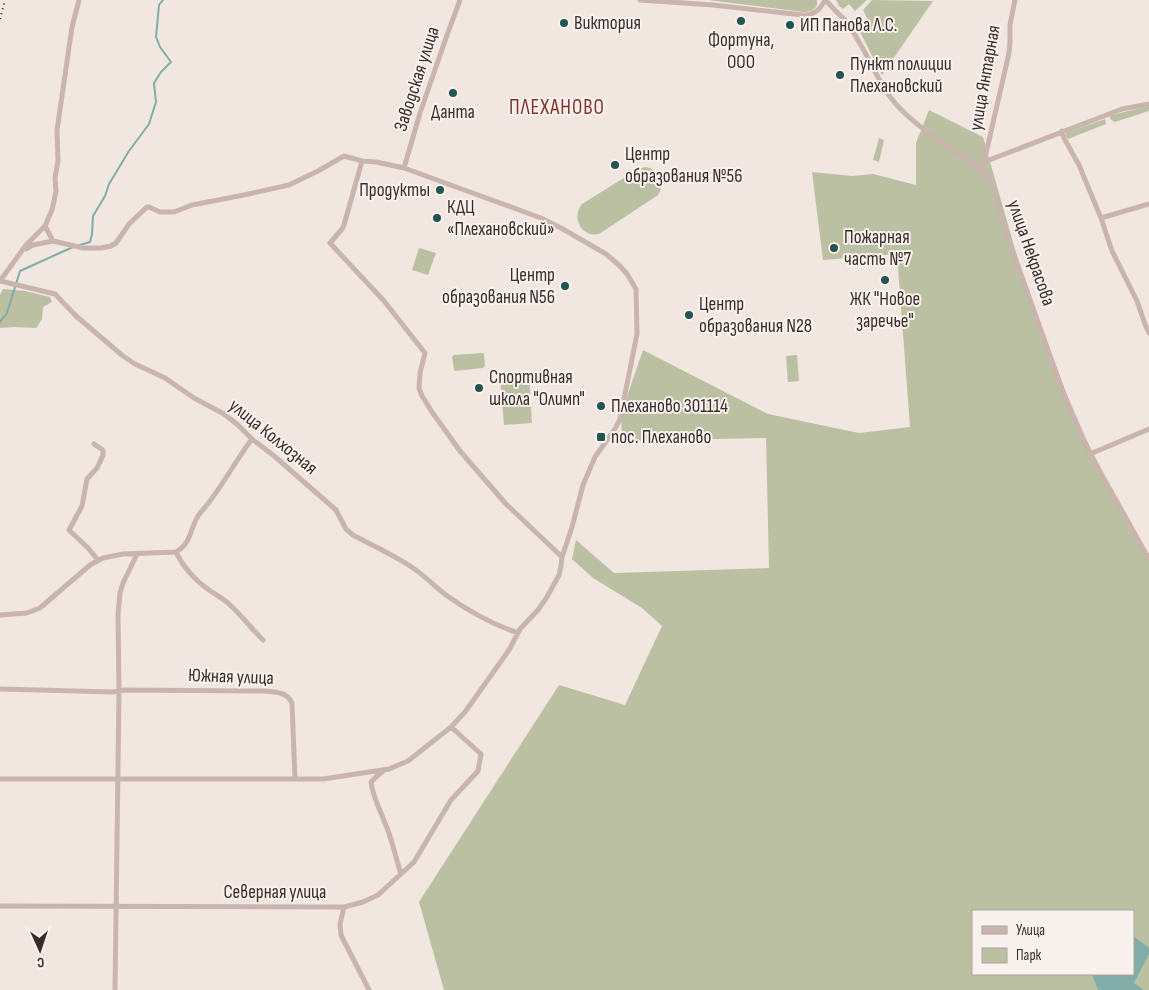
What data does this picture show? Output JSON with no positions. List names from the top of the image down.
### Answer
{
  "streets": {
    "street": [
      "улица Янтарная",
      "Заводская улица",
      "улица Некрасова",
      "улица Колхозная",
      "Южная улица",
      "Северная улица"
    ]
  },
  "districts": ["ПЛЕХАНОВО"],
  "places": {
    "other": [
      "Фортуна, ООО",
      "Виктория",
      "ИП Панова Л.С.",
      "Пункт полиции Плехановский",
      "Данта",
      "Центр образования №56",
      "Продукты",
      "КДЦ «Плехановский»",
      "Пожарная часть №7",
      "ЖК \"Новое заречье\"",
      "Центр образования N56",
      "Центр образования N28",
      "Спортивная школа \"Олимп\"",
      "Плеханово 301114"
    ],
    "transit": ["пос. Плеханово"]
  },
  "legend": ["Улица", "Парк"],
  "north": "bottom"
}
